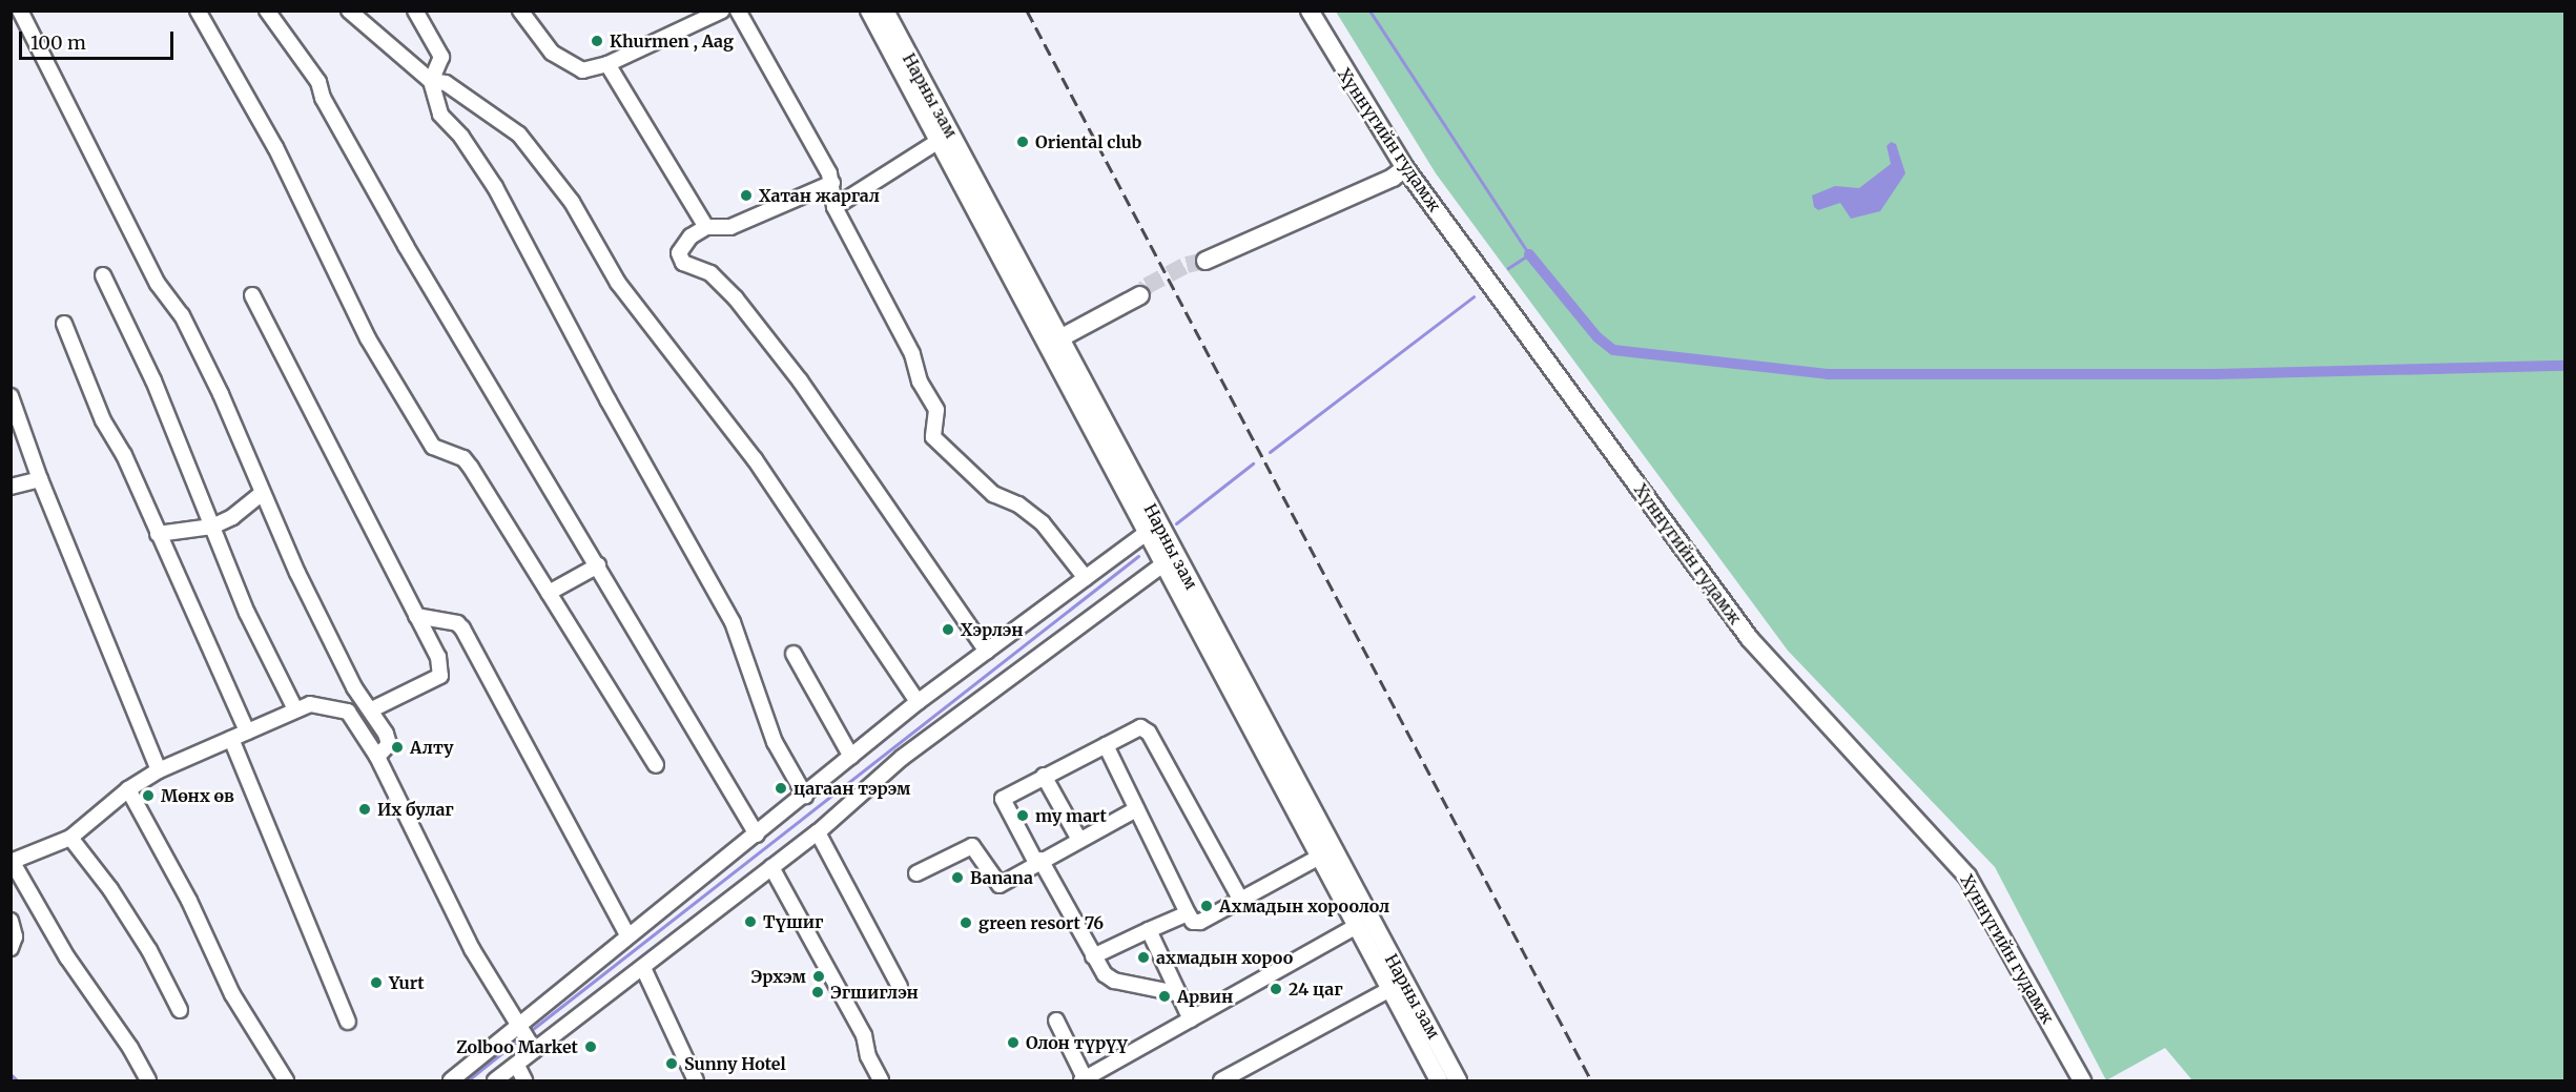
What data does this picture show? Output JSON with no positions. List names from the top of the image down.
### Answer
{
  "streets": {
    "main road": ["Нарны зам", "Хүннүгийн гудамж"]
  },
  "places": [
    "Khurmen , Aag",
    "Oriental club",
    "Хатан жаргал",
    "Хэрлэн",
    "Алту",
    "цагаан тэрэм",
    "Мөнх өв",
    "Их булаг",
    "my mart",
    "Banana",
    "Ахмадын хороолол",
    "Түшиг",
    "green resort 76",
    "ахмадын хороо",
    "Эрхэм",
    "Yurt",
    "24 цаг",
    "Эгшиглэн",
    "Арвин",
    "Олон түрүү",
    "Zolboo Market",
    "Sunny Hotel"
  ],
  "scale_bar": "100 m"
}
